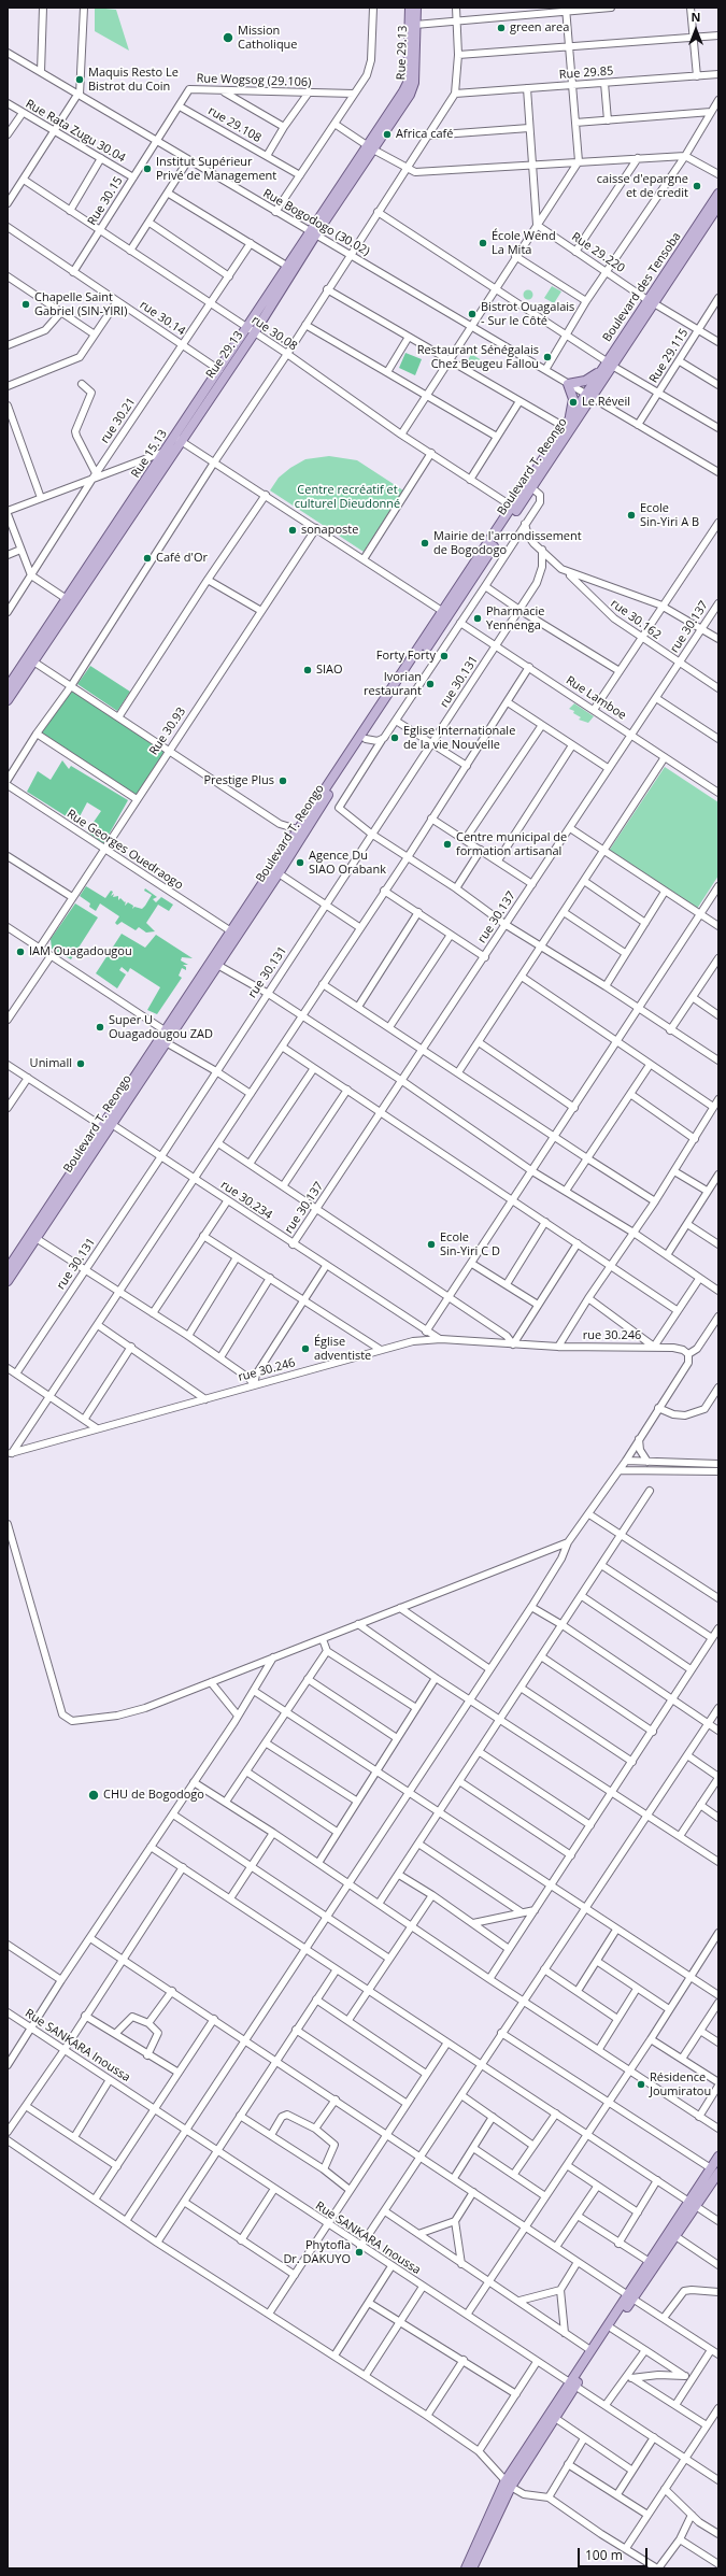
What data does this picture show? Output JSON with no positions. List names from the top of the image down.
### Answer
{
  "streets": {
    "main road": [
      "Rue 29.13",
      "Boulevard des Tensoba",
      "Rue 15.13",
      "Boulevard T. Reongo"
    ],
    "street": [
      "Rue 29.85",
      "Rue Wogsog (29.106)",
      "rue 29.108",
      "Rue Rata Zugu 30.04",
      "Rue 30.15",
      "Rue Bogodogo (30.02)",
      "Rue 29.220",
      "rue 30.14",
      "rue 30.08",
      "Rue 29.115",
      "rue 30.21",
      "rue 30.162",
      "rue 30.137",
      "rue 30.131",
      "Rue Lamboe",
      "Rue 30.93",
      "Rue Georges Ouedraogo",
      "rue 30.234",
      "rue 30.246",
      "Rue SANKARA Inoussa"
    ]
  },
  "crossings": [
    ["Rue 29.13", "Rue Bogodogo (30.02)"],
    ["Rue 29.13", "rue 30.08"],
    ["Rue 29.13", "Rue 15.13"],
    ["Rue Wogsog (29.106)", "rue 29.108"],
    ["Rue Wogsog (29.106)", "Rue 30.15"],
    ["Rue Wogsog (29.106)", "Rue Bogodogo (30.02)"],
    ["Rue Rata Zugu 30.04", "Rue 30.15"],
    ["Rue 30.15", "Rue Bogodogo (30.02)"],
    ["Rue 30.15", "rue 30.14"],
    ["Rue 30.15", "rue 30.08"],
    ["Rue Bogodogo (30.02)", "Boulevard des Tensoba"],
    ["Rue Bogodogo (30.02)", "Rue 29.115"],
    ["Rue Bogodogo (30.02)", "Rue 15.13"],
    ["Rue Bogodogo (30.02)", "Boulevard T. Reongo"],
    ["Rue 29.220", "Boulevard des Tensoba"],
    ["Rue 29.220", "Rue 29.115"],
    ["Boulevard des Tensoba", "Boulevard T. Reongo"],
    ["rue 30.14", "rue 30.21"],
    ["rue 30.14", "Rue 15.13"],
    ["rue 30.08", "rue 30.21"],
    ["rue 30.08", "Rue 15.13"],
    ["rue 30.08", "Boulevard T. Reongo"],
    ["Boulevard T. Reongo", "Rue Georges Ouedraogo"],
    ["Boulevard T. Reongo", "rue 30.234"],
    ["rue 30.162", "rue 30.137"],
    ["rue 30.137", "Rue Lamboe"],
    ["rue 30.137", "rue 30.234"],
    ["rue 30.131", "Rue Lamboe"],
    ["rue 30.131", "rue 30.234"],
    ["Rue 30.93", "Rue Georges Ouedraogo"],
    ["rue 30.234", "rue 30.246"]
  ],
  "parks": ["Centre recréatif et culturel Dieudonné"],
  "places": [
    "green area",
    "Mission Catholique",
    "Maquis Resto Le Bistrot du Coin",
    "Africa café",
    "Institut Supérieur Privé de Management",
    "caisse d'epargne et de credit",
    "École Wend La Mita",
    "Chapelle Saint Gabriel (SIN-YIRI)",
    "Bistrot Ouagalais - Sur le Côté",
    "Restaurant Sénégalais Chez Beugeu Fallou",
    "Le Réveil",
    "Ecole Sin-Yiri A B",
    "sonaposte",
    "Mairie de l'arrondissement de Bogodogo",
    "Café d'Or",
    "Pharmacie Yennenga",
    "Forty Forty",
    "SIAO",
    "Ivorian restaurant",
    "Eglise Internationale de la vie Nouvelle",
    "Prestige Plus",
    "Centre municipal de formation artisanal",
    "Agence Du SIAO Orabank",
    "IAM Ouagadougou",
    "Super U Ouagadougou ZAD",
    "Unimall",
    "Ecole Sin-Yiri C D",
    "Église adventiste",
    "CHU de Bogodogo",
    "Résidence Joumiratou",
    "Phytofla Dr. DAKUYO"
  ],
  "scale_bar": "100 m",
  "north": "top"
}
